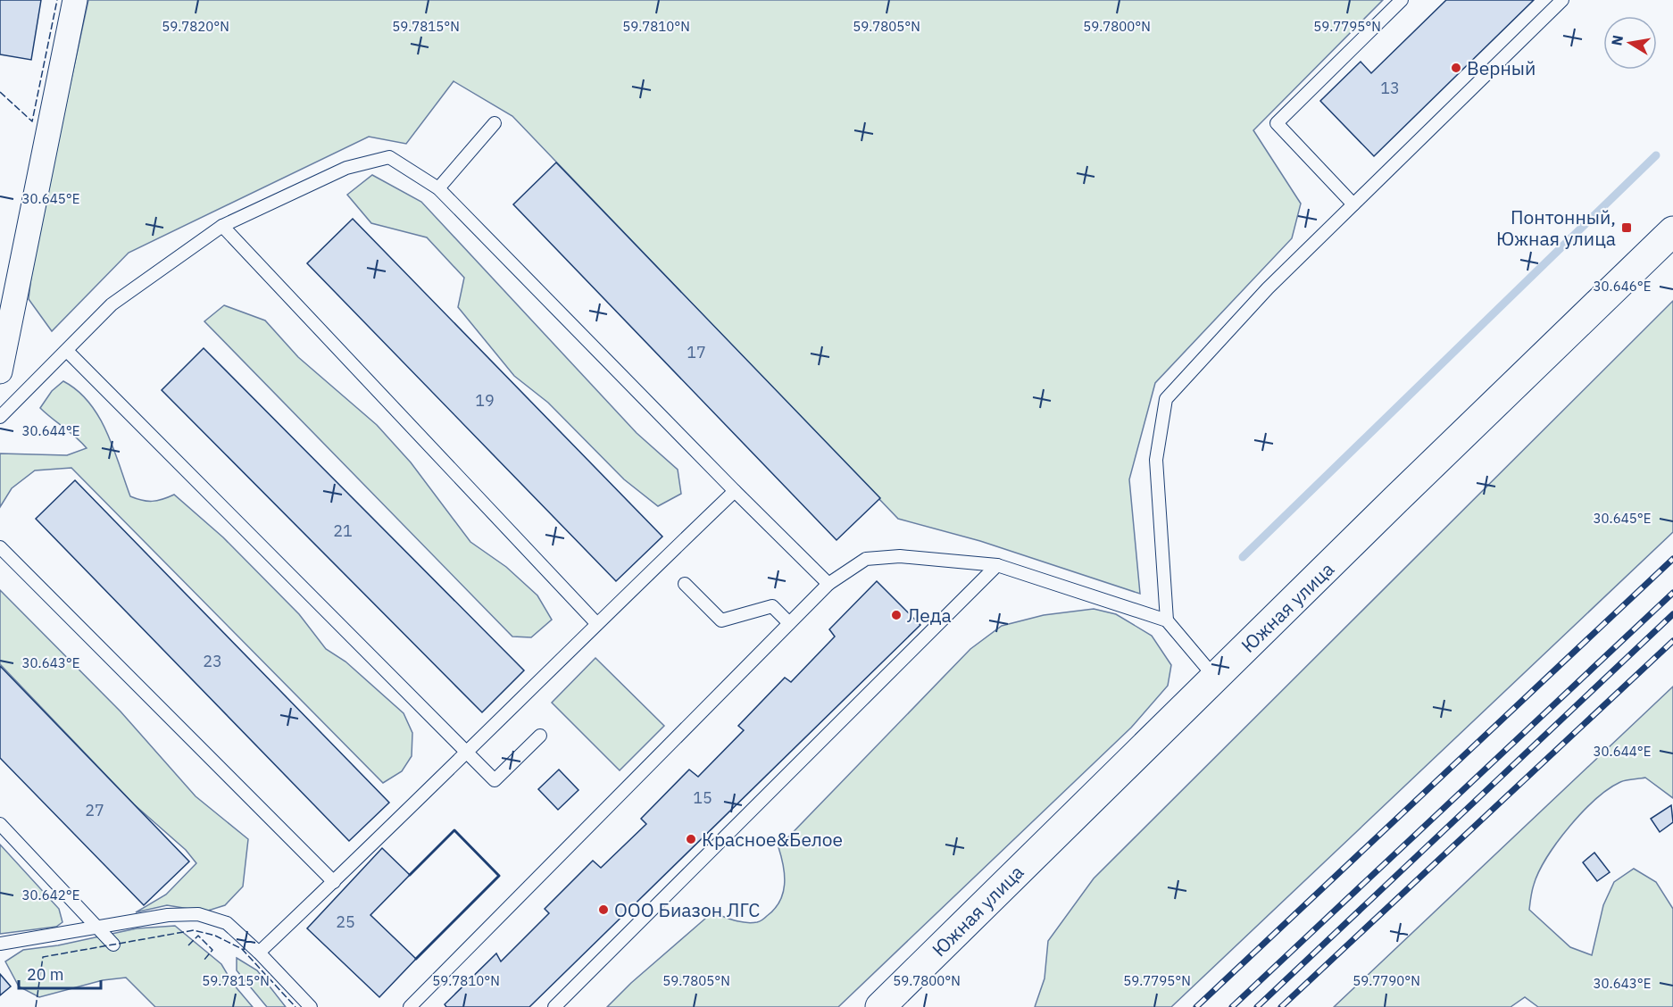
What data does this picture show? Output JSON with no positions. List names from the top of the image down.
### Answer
{
  "streets": {
    "main road": ["Южная улица"]
  },
  "places": {
    "other": [
      "Верный",
      "Леда",
      "Красное&Белое",
      "ООО Биазон ЛГС"
    ],
    "transit": ["Понтонный, Южная улица"]
  },
  "house_numbers": [
    "13",
    "17",
    "19",
    "21",
    "23",
    "15",
    "27",
    "25"
  ],
  "scale_bar": "20 m",
  "north": "left",
  "coordinates": [
    "59.7820°N",
    "59.7815°N",
    "59.7810°N",
    "59.7805°N",
    "59.7800°N",
    "59.7795°N",
    "30.645°E",
    "30.646°E",
    "30.644°E",
    "30.643°E",
    "30.642°E",
    "59.7790°N"
  ]
}
